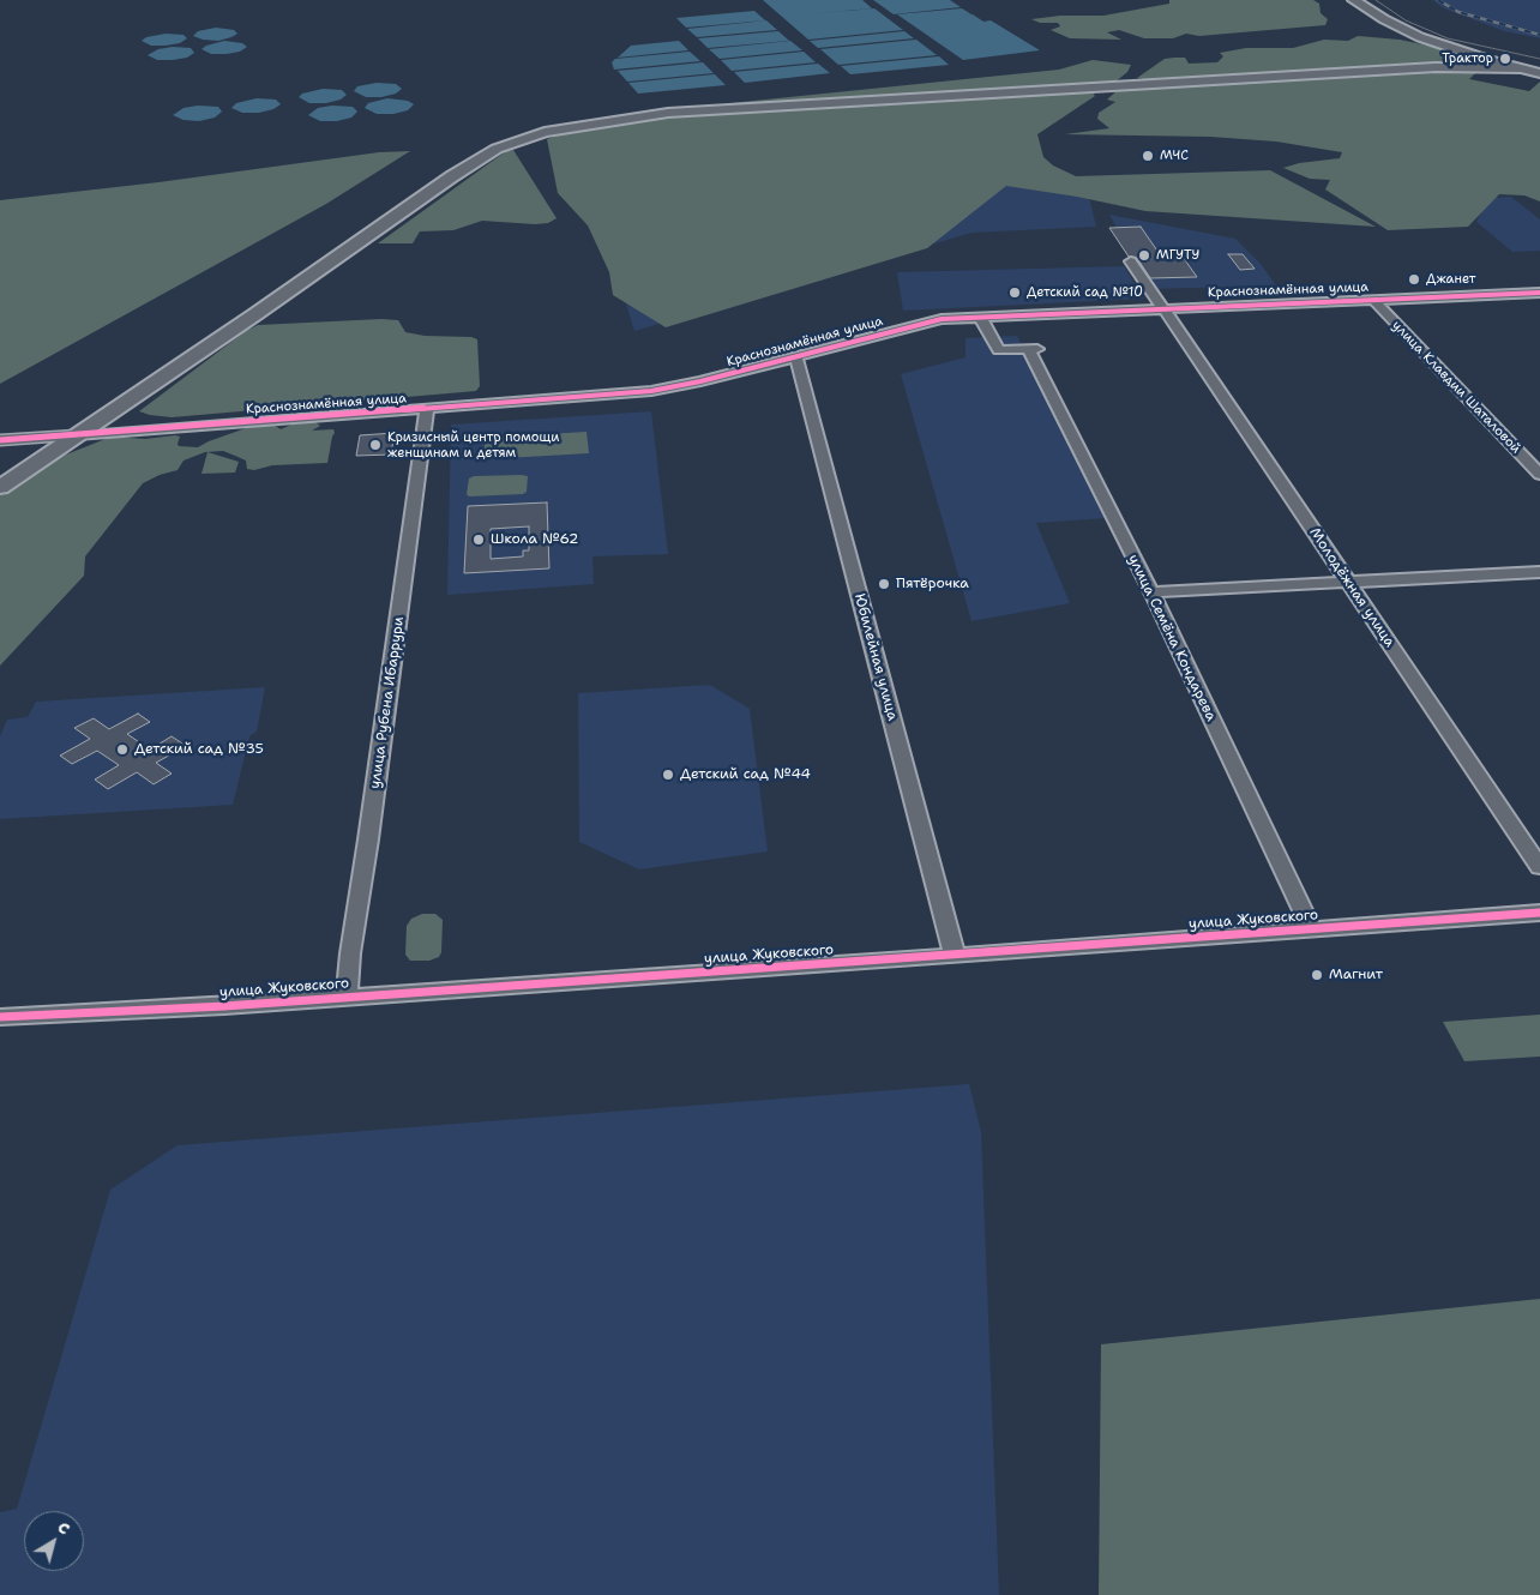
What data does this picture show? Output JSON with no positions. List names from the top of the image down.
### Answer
{
  "streets": {
    "street": [
      "Краснознамённая улица",
      "улица Клавдии Шаталовой",
      "Молодёжная улица",
      "улица Семёна Кондарева",
      "Юбилейная улица",
      "улица Рубена Ибаррури",
      "улица Жуковского"
    ]
  },
  "crossings": [
    ["Краснознамённая улица", "улица Клавдии Шаталовой"],
    ["Краснознамённая улица", "Молодёжная улица"],
    ["Краснознамённая улица", "улица Семёна Кондарева"],
    ["Краснознамённая улица", "Юбилейная улица"],
    ["Краснознамённая улица", "улица Рубена Ибаррури"],
    ["улица Семёна Кондарева", "улица Жуковского"],
    ["Юбилейная улица", "улица Жуковского"],
    ["улица Рубена Ибаррури", "улица Жуковского"]
  ],
  "places": [
    "Трактор",
    "МЧС",
    "МГУТУ",
    "Джанет",
    "Детский сад №10",
    "Кризисный центр помощи женщинам и детям",
    "Школа №62",
    "Пятёрочка",
    "Детский сад №35",
    "Детский сад №44",
    "Магнит"
  ],
  "north": "top right"
}
